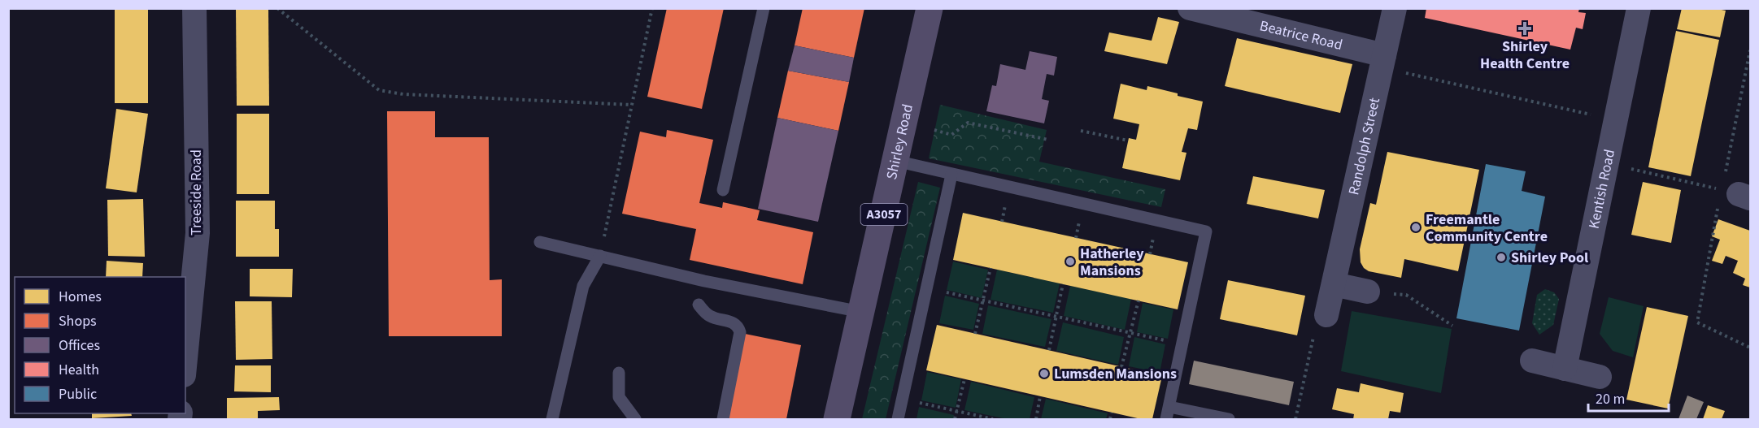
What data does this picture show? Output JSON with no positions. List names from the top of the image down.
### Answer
{
  "streets": {
    "main road": ["Shirley Road", "A3057"],
    "street": [
      "Beatrice Road",
      "Randolph Street",
      "Kentish Road",
      "Treeside Road"
    ]
  },
  "crossings": [
    ["Beatrice Road", "Randolph Street"]
  ],
  "places": {
    "health": ["Shirley Health Centre"],
    "other": [
      "Freemantle Community Centre",
      "Shirley Pool",
      "Hatherley Mansions",
      "Lumsden Mansions"
    ]
  },
  "legend": [
    "Homes",
    "Shops",
    "Offices",
    "Health",
    "Public"
  ],
  "scale_bar": "20 m"
}
